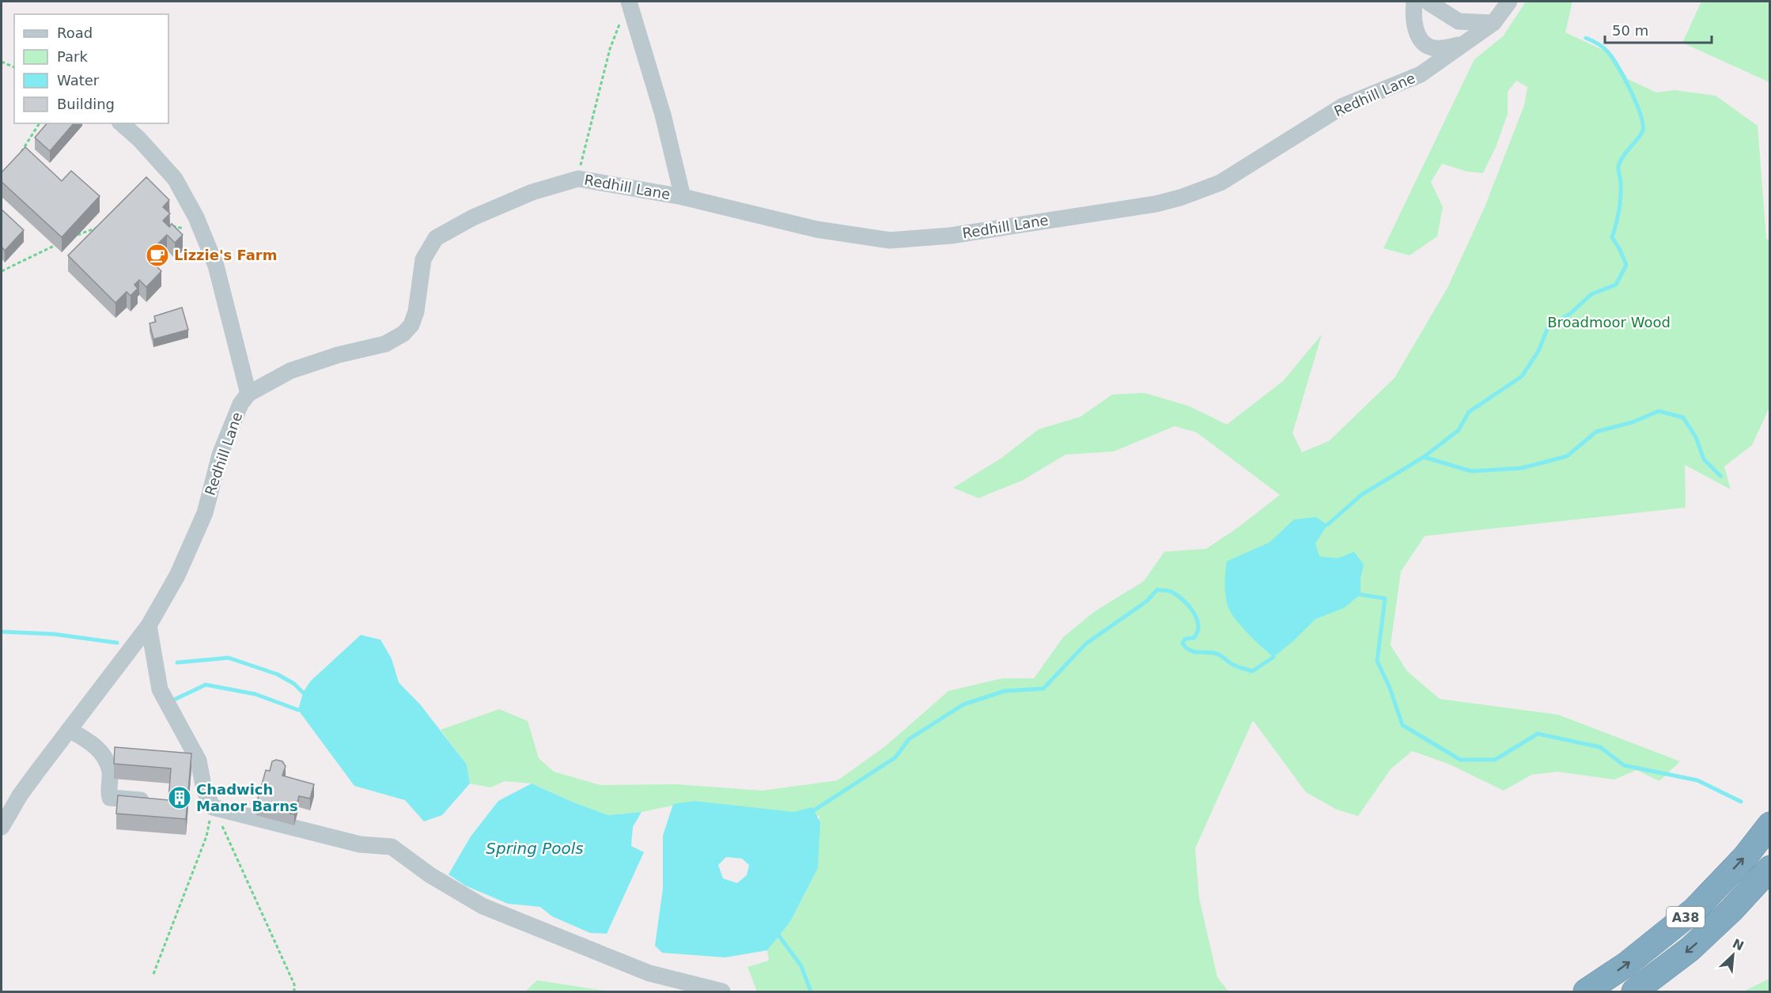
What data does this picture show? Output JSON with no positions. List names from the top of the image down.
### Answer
{
  "streets": {
    "highway": ["A38"],
    "street": ["Redhill Lane"]
  },
  "water": ["Spring Pools"],
  "parks": ["Broadmoor Wood"],
  "places": {
    "cafe": ["Lizzie's Farm"],
    "building": ["Chadwich Manor Barns"]
  },
  "legend": [
    "Road",
    "Park",
    "Water",
    "Building"
  ],
  "scale_bar": "50 m",
  "north": "top right"
}
